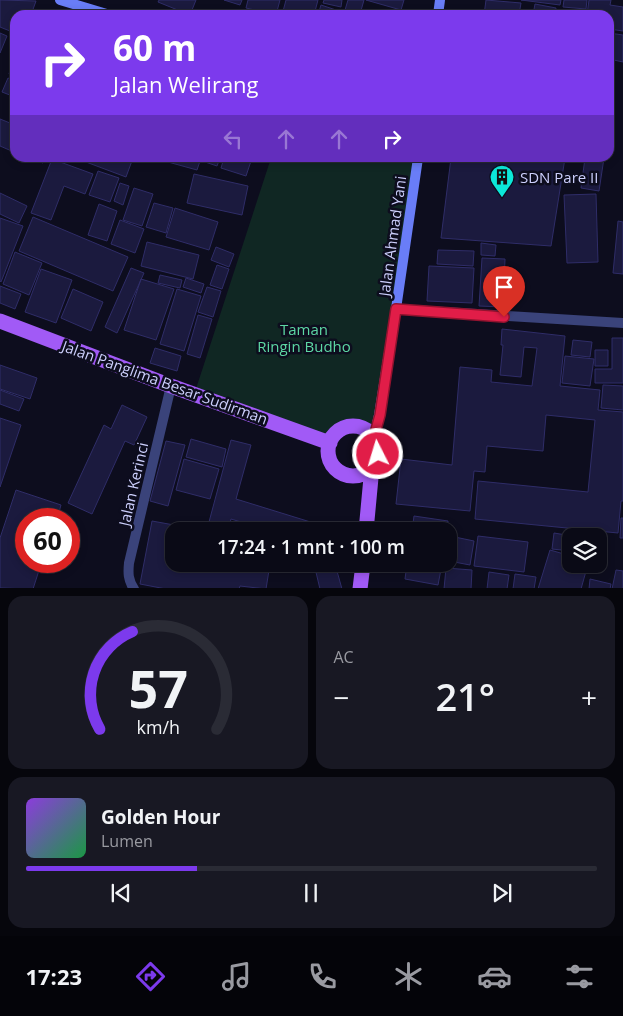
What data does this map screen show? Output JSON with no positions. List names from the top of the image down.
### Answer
{
  "streets": {
    "main road": ["Jalan Ahmad Yani", "Jalan Panglima Besar Sudirman"],
    "street": ["Jalan Kerinci"]
  },
  "crossings": [
    ["Jalan Ahmad Yani", "Jalan Panglima Besar Sudirman"],
    ["Jalan Panglima Besar Sudirman", "Jalan Kerinci"]
  ],
  "parks": ["Taman Ringin Budho"],
  "places": {
    "building": ["SDN Pare II"]
  },
  "page": {
    "turn": ["60 m", "Jalan Welirang"],
    "limit": "60",
    "trip": "17:24 · 1 mnt · 100 m",
    "tile": "AC",
    "heat": ["−", "21°", "+"],
    "song": ["Golden Hour", "Lumen"],
    "tabs": "17:23",
    "gauge": ["57", "km/h"]
  }
}
